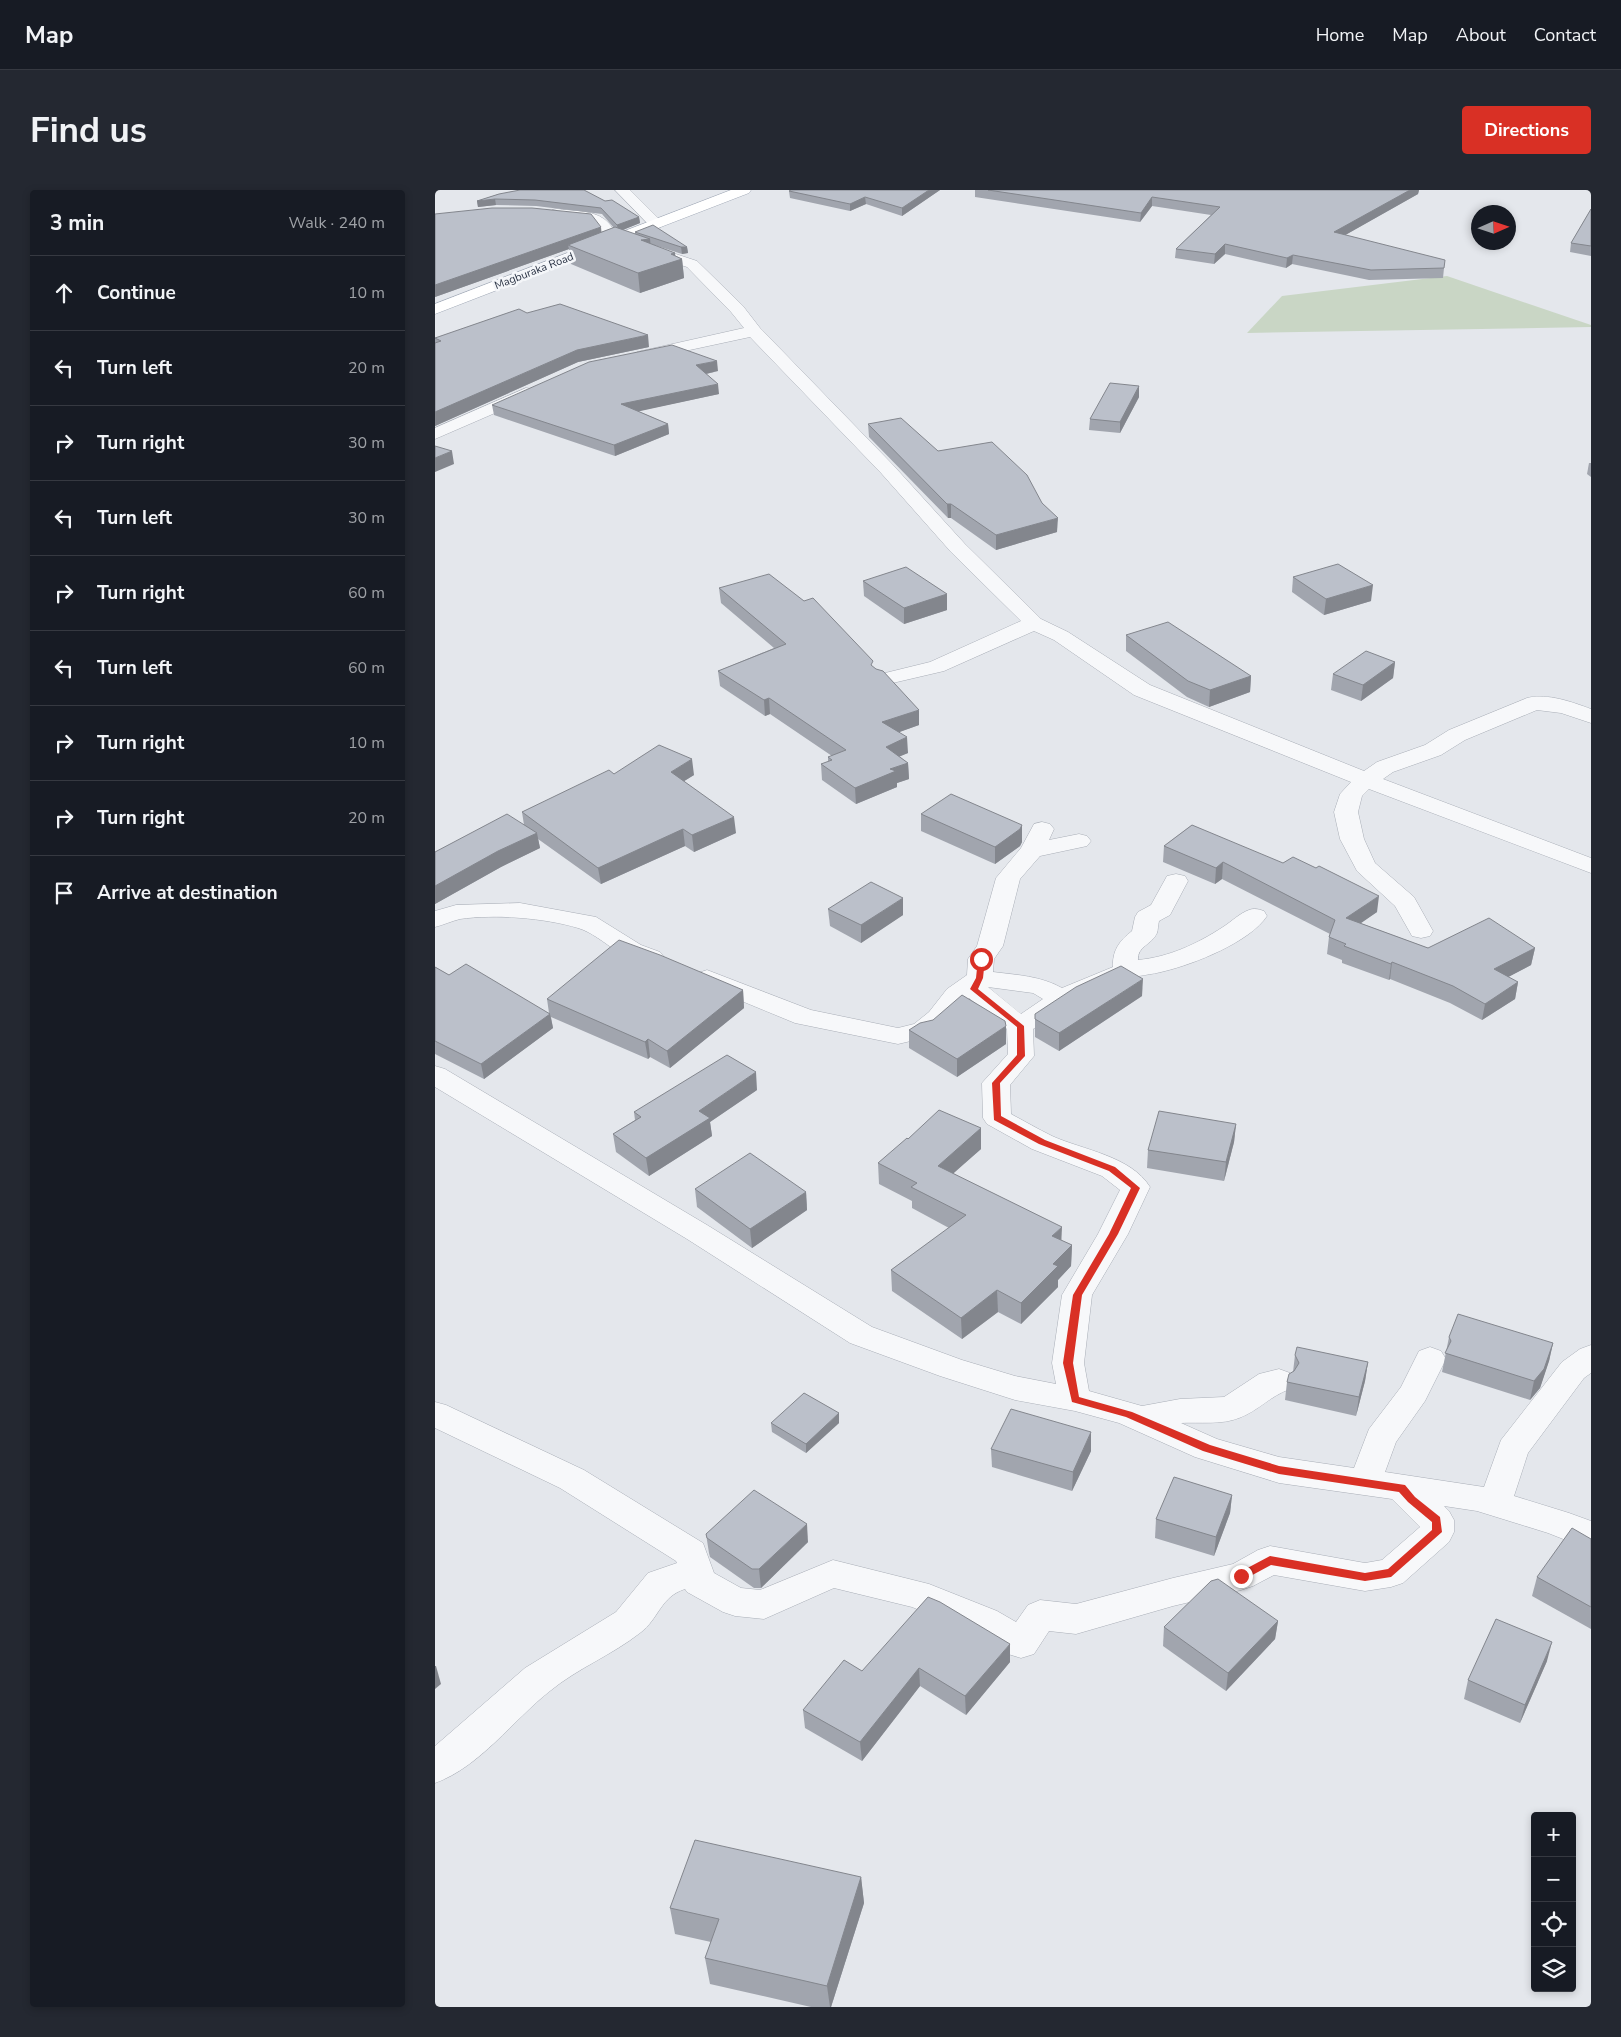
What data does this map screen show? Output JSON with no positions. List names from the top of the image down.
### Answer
{
  "streets": {
    "main road": ["Magburaka Road"]
  },
  "north": "right",
  "page": {
    "header": "Map",
    "nav": [
      "Home",
      "Map",
      "About",
      "Contact"
    ],
    "buttons": "Directions",
    "title": "Find us",
    "heading": ["3 min", "Walk · 240 m"],
    "list": [
      ["Continue", "10 m"],
      ["Turn left", "20 m"],
      ["Turn right", "30 m"],
      ["Turn left", "30 m"],
      ["Turn right", "60 m"],
      ["Turn left", "60 m"],
      ["Turn right", "10 m"],
      ["Turn right", "20 m"],
      "Arrive at destination"
    ],
    "map_buttons": ["+", "−"]
  }
}
